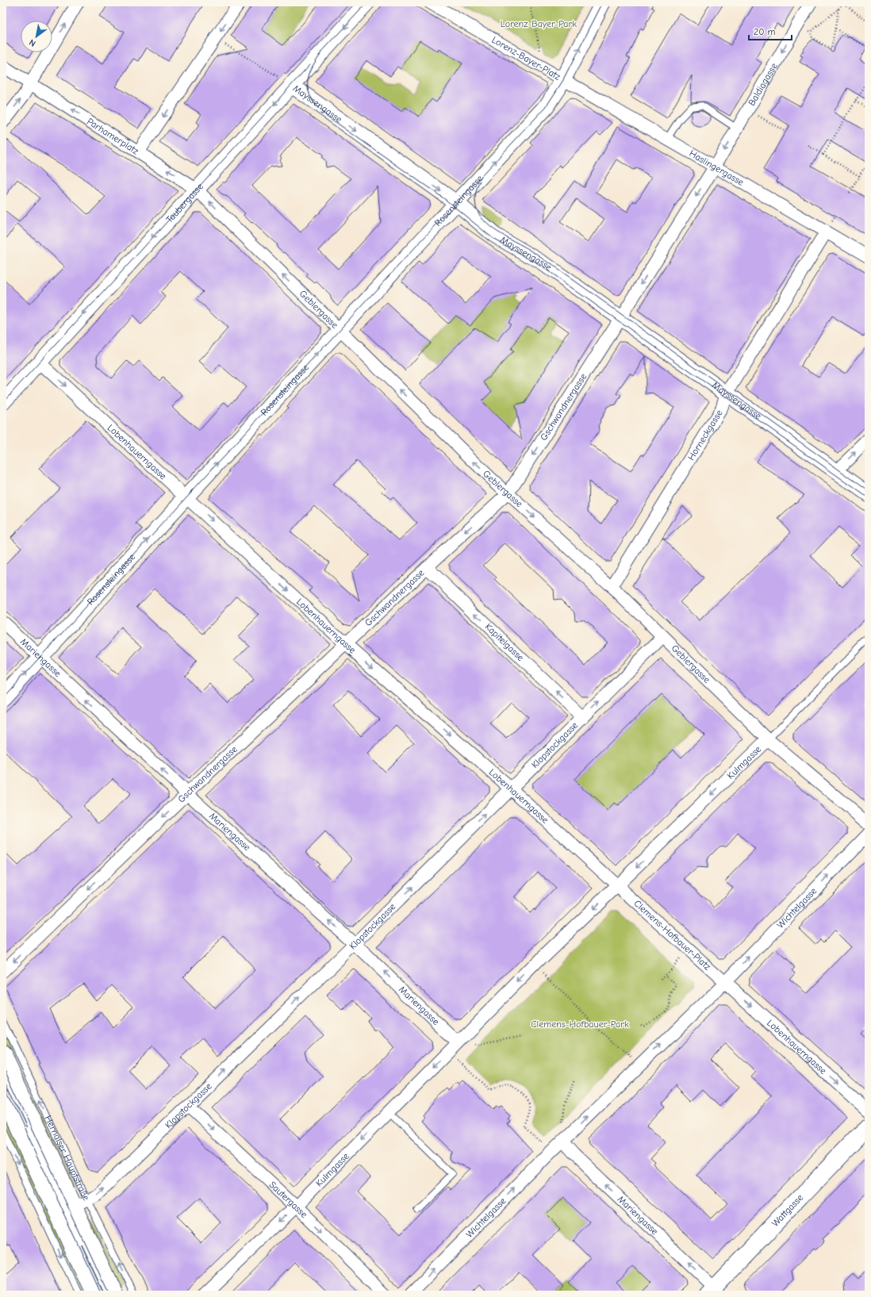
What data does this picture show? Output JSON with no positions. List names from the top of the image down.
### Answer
{
  "streets": {
    "main road": ["Hernalser Hauptstraße", "Wattgasse"],
    "street": [
      "Lorenz-Bayer-Platz",
      "Baldiagasse",
      "Mayssengasse",
      "Parhamerplatz",
      "Haslingergasse",
      "Rosensteingasse",
      "Taubergasse",
      "Geblergasse",
      "Gschwandnergasse",
      "Horneckgasse",
      "Lobenhauerngasse",
      "Kapitelgasse",
      "Mariengasse",
      "Klopstockgasse",
      "Kulmgasse",
      "Wichtelgasse",
      "Clemens-Hofbauer-Platz",
      "Sautergasse"
    ]
  },
  "crossings": [
    ["Lorenz-Bayer-Platz", "Haslingergasse"],
    ["Lorenz-Bayer-Platz", "Rosensteingasse"],
    ["Baldiagasse", "Haslingergasse"],
    ["Baldiagasse", "Gschwandnergasse"],
    ["Mayssengasse", "Parhamerplatz"],
    ["Mayssengasse", "Rosensteingasse"],
    ["Mayssengasse", "Taubergasse"],
    ["Mayssengasse", "Gschwandnergasse"],
    ["Mayssengasse", "Horneckgasse"],
    ["Parhamerplatz", "Geblergasse"],
    ["Haslingergasse", "Rosensteingasse"],
    ["Haslingergasse", "Gschwandnergasse"],
    ["Haslingergasse", "Horneckgasse"],
    ["Rosensteingasse", "Geblergasse"],
    ["Rosensteingasse", "Lobenhauerngasse"],
    ["Rosensteingasse", "Mariengasse"],
    ["Taubergasse", "Geblergasse"],
    ["Taubergasse", "Lobenhauerngasse"],
    ["Geblergasse", "Gschwandnergasse"],
    ["Geblergasse", "Horneckgasse"],
    ["Geblergasse", "Klopstockgasse"],
    ["Geblergasse", "Kulmgasse"],
    ["Gschwandnergasse", "Lobenhauerngasse"],
    ["Gschwandnergasse", "Kapitelgasse"],
    ["Gschwandnergasse", "Mariengasse"],
    ["Lobenhauerngasse", "Klopstockgasse"],
    ["Lobenhauerngasse", "Kulmgasse"],
    ["Lobenhauerngasse", "Wichtelgasse"],
    ["Lobenhauerngasse", "Clemens-Hofbauer-Platz"],
    ["Kapitelgasse", "Klopstockgasse"],
    ["Mariengasse", "Klopstockgasse"],
    ["Mariengasse", "Kulmgasse"],
    ["Mariengasse", "Wichtelgasse"],
    ["Mariengasse", "Wattgasse"],
    ["Klopstockgasse", "Hernalser Hauptstraße"],
    ["Klopstockgasse", "Sautergasse"],
    ["Kulmgasse", "Clemens-Hofbauer-Platz"],
    ["Kulmgasse", "Sautergasse"],
    ["Wichtelgasse", "Clemens-Hofbauer-Platz"]
  ],
  "one_way": [
    "Lorenz-Bayer-Platz",
    "Baldiagasse",
    "Rosensteingasse",
    "Taubergasse",
    "Gschwandnergasse",
    "Lobenhauerngasse",
    "Kapitelgasse",
    "Mariengasse",
    "Klopstockgasse",
    "Kulmgasse",
    "Wichtelgasse",
    "Sautergasse"
  ],
  "parks": ["Lorenz-Bayer-Park", "Clemens-Hofbauer-Park"],
  "scale_bar": "20 m",
  "north": "bottom left"
}
